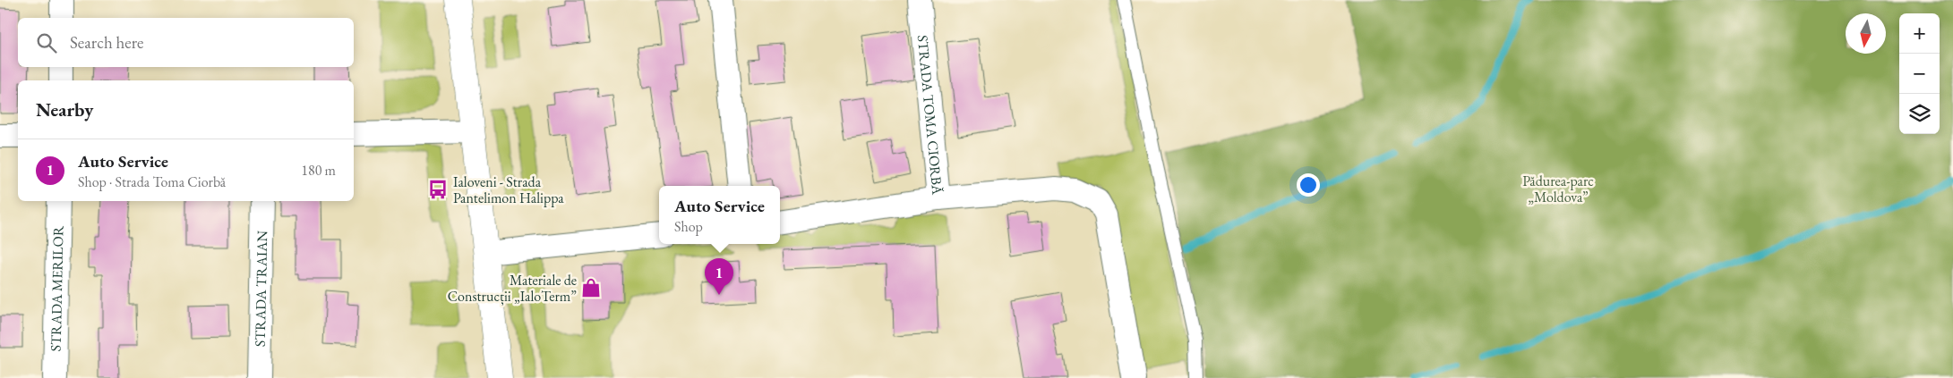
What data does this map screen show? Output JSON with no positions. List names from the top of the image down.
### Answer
{
  "streets": {
    "street": ["STRADA TOMA CIORBĂ", "STRADA MERILOR", "STRADA TRAIAN"]
  },
  "parks": ["Pădurea-parc „Moldova”"],
  "places": {
    "bus stop": ["Ialoveni - Strada Pantelimon Halippa"],
    "shop": ["Materiale de Construcții „IaloTerm”"]
  },
  "north": "bottom",
  "page": {
    "map_buttons": ["+", "−"],
    "search": "Search here",
    "heading": "Nearby",
    "list": [
      {
        "mark": "1",
        "name": "Auto Service",
        "note": "Shop · Strada Toma Ciorbă",
        "value": "180 m"
      }
    ],
    "popup": ["Auto Service", "Shop"],
    "pins": "1"
  }
}
